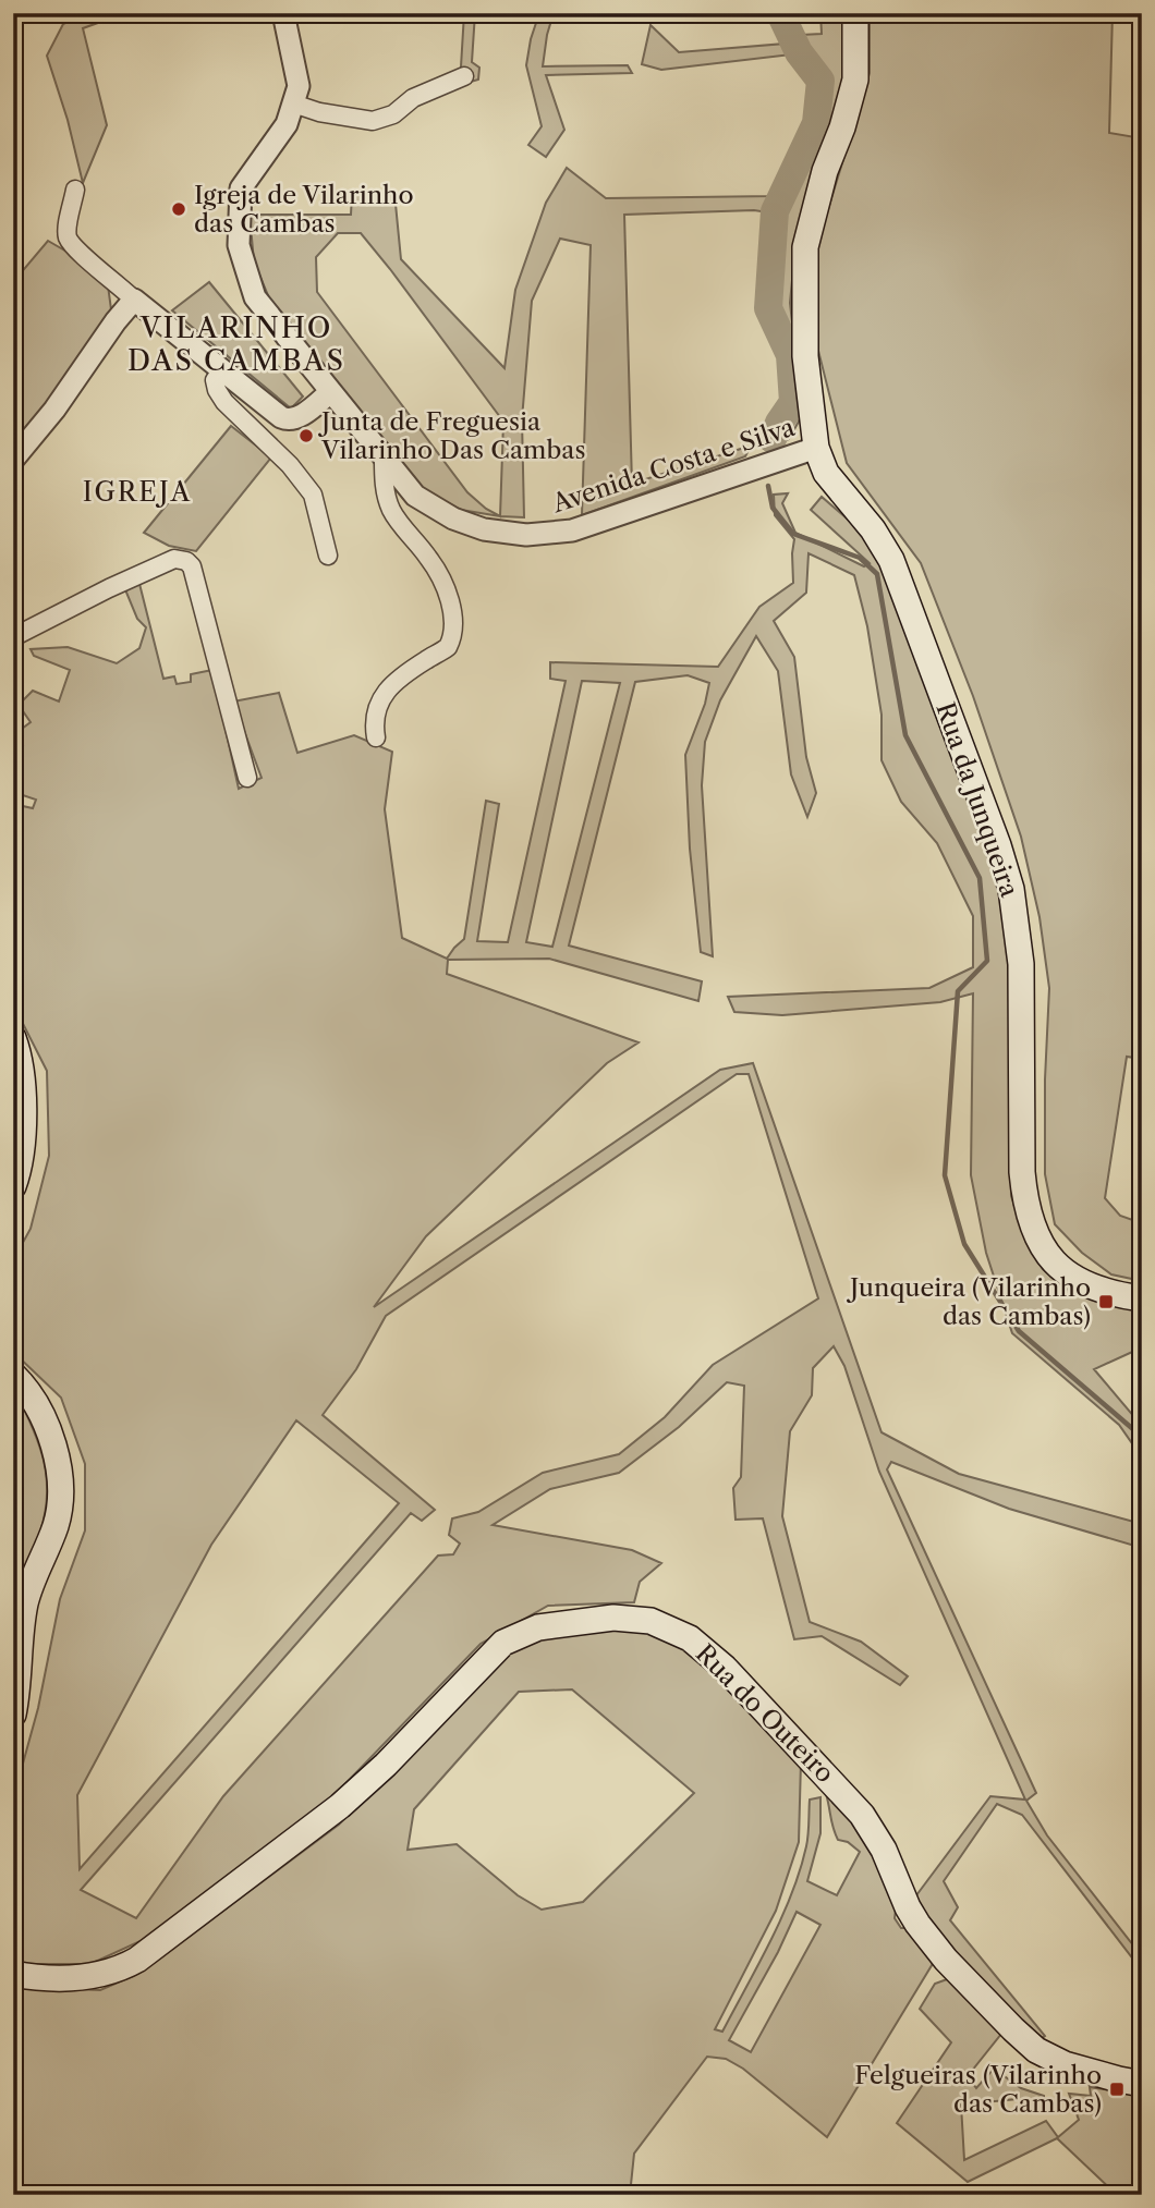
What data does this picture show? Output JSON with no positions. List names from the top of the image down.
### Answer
{
  "streets": {
    "main road": ["Rua da Junqueira", "Rua do Outeiro"],
    "street": ["Avenida Costa e Silva"]
  },
  "crossings": [
    ["Avenida Costa e Silva", "Rua da Junqueira"]
  ],
  "districts": ["VILARINHO DAS CAMBAS", "IGREJA"],
  "places": {
    "other": ["Igreja de Vilarinho das Cambas", "Junta de Freguesia Vilarinho Das Cambas"],
    "transit": ["Junqueira (Vilarinho das Cambas)", "Felgueiras (Vilarinho das Cambas)"]
  }
}
